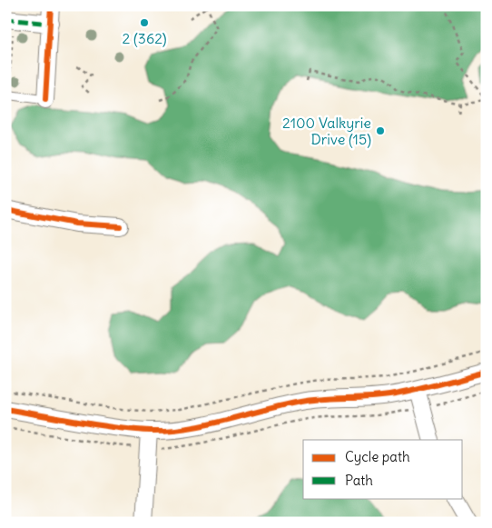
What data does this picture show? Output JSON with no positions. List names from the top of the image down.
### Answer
{
  "places": ["2 (362)", "2100 Valkyrie Drive (15)"],
  "legend": ["Cycle path", "Path"]
}
